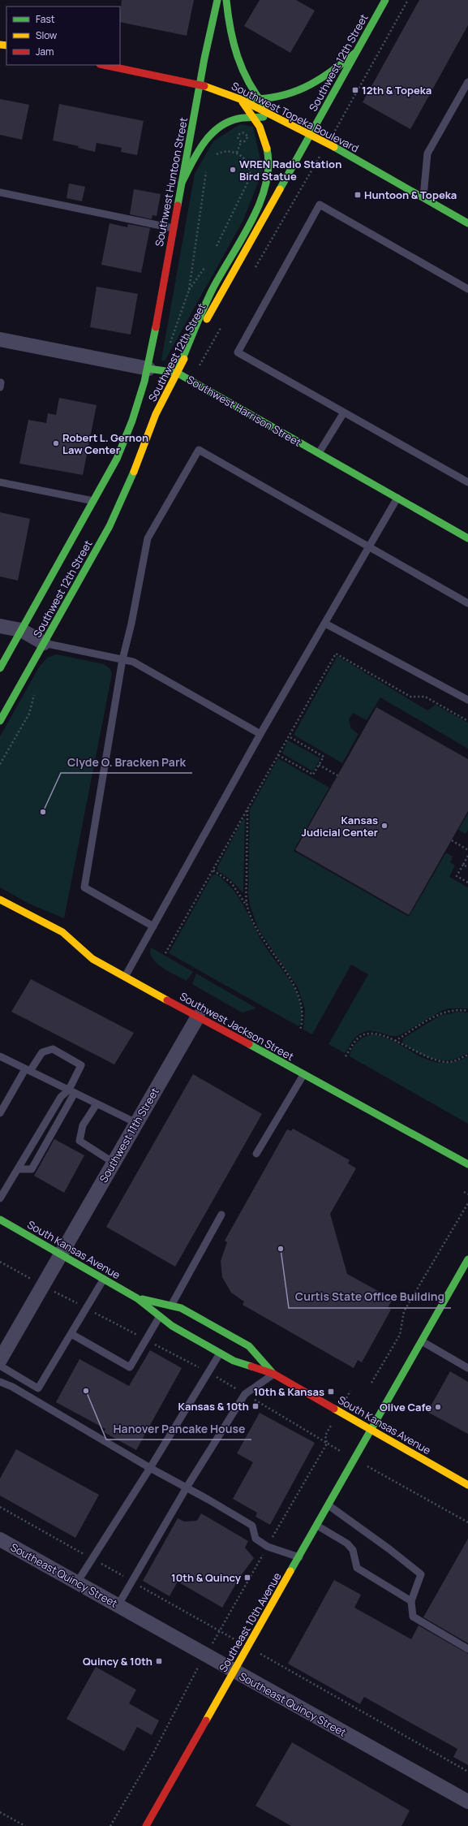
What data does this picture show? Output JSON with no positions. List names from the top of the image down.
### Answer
{
  "streets": {
    "main road": [
      "Southwest 12th Street",
      "Southwest Topeka Boulevard",
      "Southwest Huntoon Street",
      "Southwest Harrison Street",
      "Southwest Jackson Street",
      "South Kansas Avenue",
      "Southeast 10th Avenue"
    ],
    "street": ["Southwest 11th Street", "Southeast Quincy Street"]
  },
  "crossings": [
    ["Southwest 12th Street", "Southwest Topeka Boulevard"],
    ["Southwest 12th Street", "Southwest Huntoon Street"],
    ["Southwest 12th Street", "Southwest Harrison Street"],
    ["Southwest Topeka Boulevard", "Southwest Huntoon Street"],
    ["Southwest Huntoon Street", "Southwest Harrison Street"],
    ["Southwest Jackson Street", "Southwest 11th Street"],
    ["Southwest 11th Street", "South Kansas Avenue"],
    ["South Kansas Avenue", "Southeast 10th Avenue"],
    ["Southeast Quincy Street", "Southeast 10th Avenue"]
  ],
  "places": {
    "transit": [
      "12th & Topeka",
      "Huntoon & Topeka",
      "10th & Kansas",
      "Kansas & 10th",
      "10th & Quincy",
      "Quincy & 10th"
    ],
    "other": [
      "WREN Radio Station Bird Statue",
      "Robert L. Gernon Law Center",
      "Clyde O. Bracken Park",
      "Kansas Judicial Center",
      "Curtis State Office Building",
      "Hanover Pancake House",
      "Olive Cafe"
    ]
  },
  "legend": ["Fast", "Slow", "Jam"]
}
